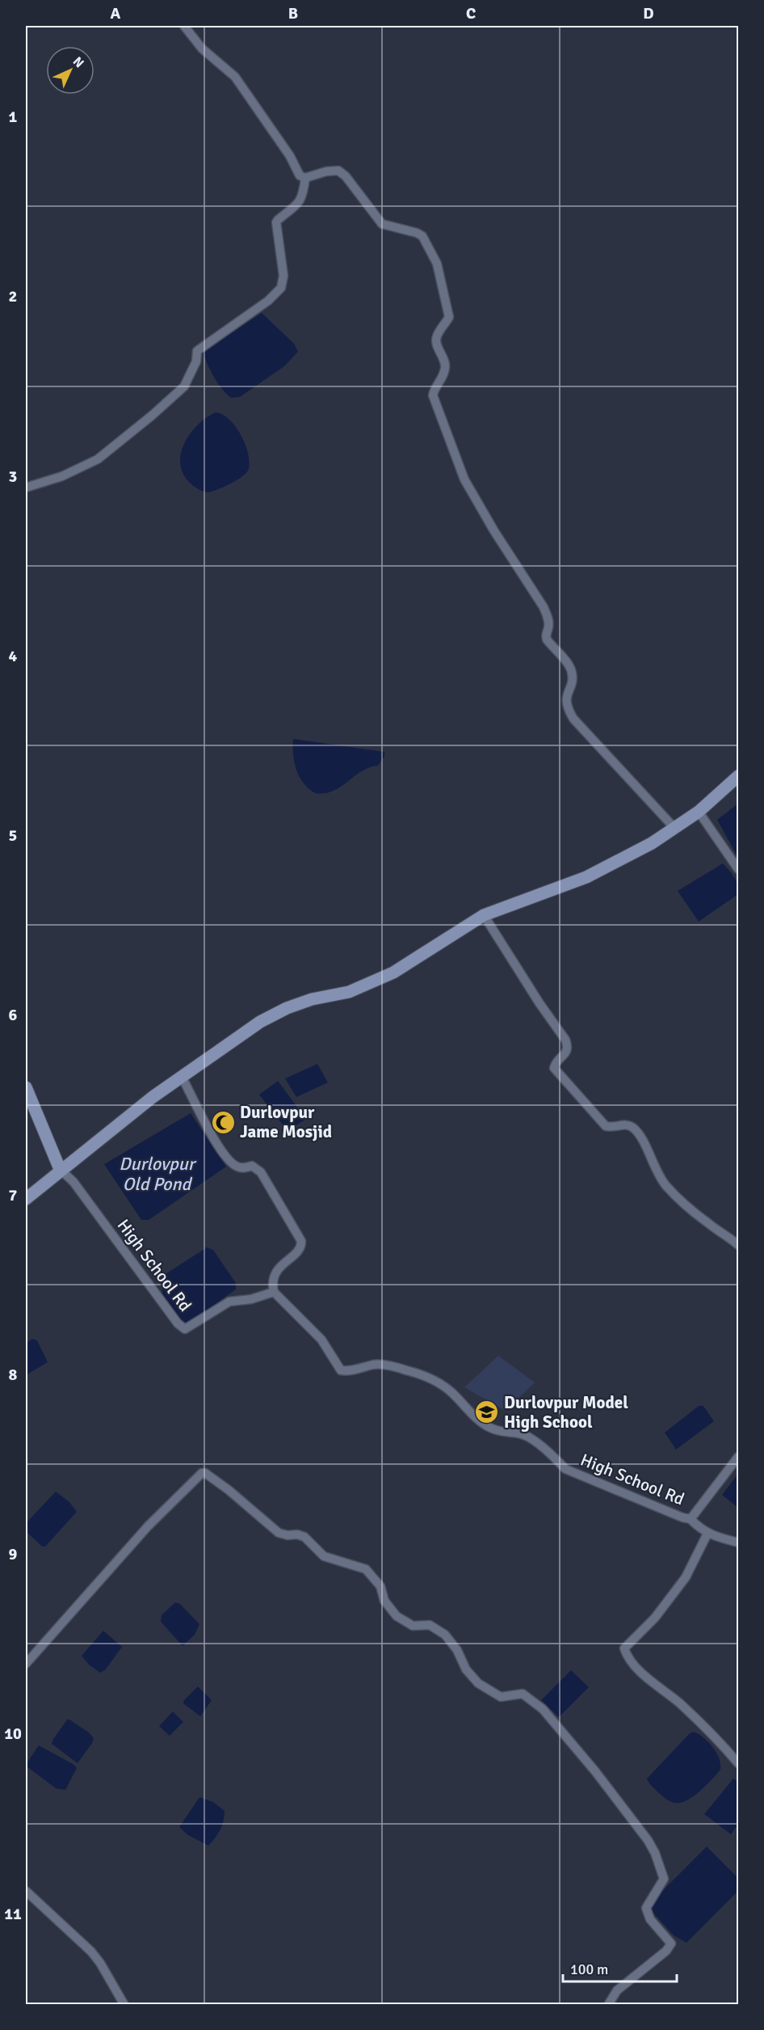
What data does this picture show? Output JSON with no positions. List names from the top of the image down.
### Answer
{
  "streets": {
    "street": ["High School Rd"]
  },
  "water": ["Durlovpur Old Pond"],
  "places": {
    "mosque": ["Durlovpur Jame Mosjid"],
    "school or university": ["Durlovpur Model High School"]
  },
  "scale_bar": "100 m",
  "north": "top right",
  "grid": {
    "columns": [
      "A",
      "B",
      "C",
      "D"
    ],
    "rows": [
      "1",
      "2",
      "3",
      "4",
      "5",
      "6",
      "7",
      "8",
      "9",
      "10",
      "11"
    ]
  }
}
